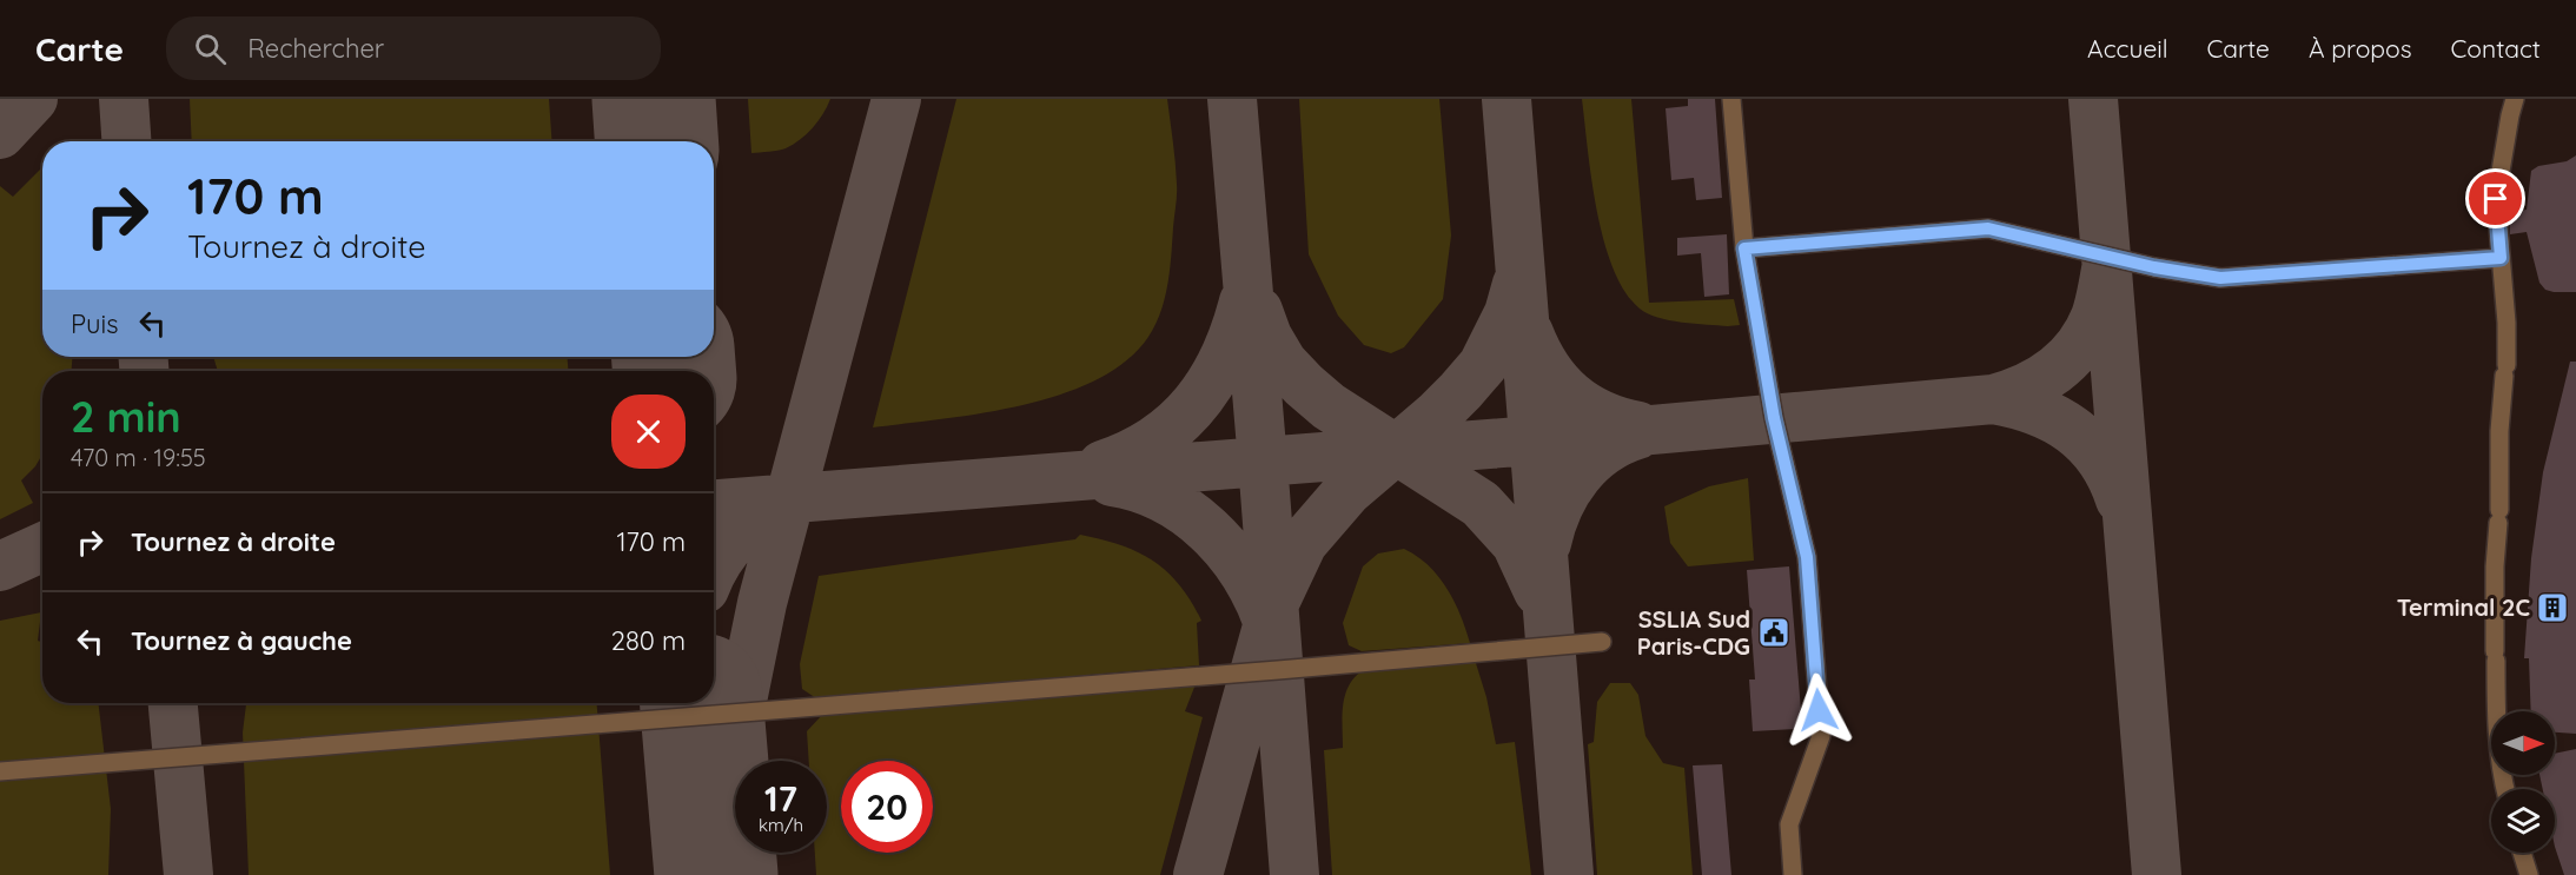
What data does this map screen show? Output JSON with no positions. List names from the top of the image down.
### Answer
{
  "places": {
    "building": ["Terminal 2C"],
    "public building": ["SSLIA Sud Paris-CDG"]
  },
  "north": "right",
  "page": {
    "header": "Carte",
    "search": "Rechercher",
    "nav": [
      "Accueil",
      "Carte",
      "À propos",
      "Contact"
    ],
    "turn": ["170 m", "Tournez à droite"],
    "then": "Puis",
    "heading": ["2 min", "470 m · 19:55"],
    "list": [
      {
        "name": "Tournez à droite",
        "value": "170 m"
      },
      {
        "name": "Tournez à gauche",
        "value": "280 m"
      }
    ],
    "speed": "17 km/h",
    "limit": "20"
  }
}
